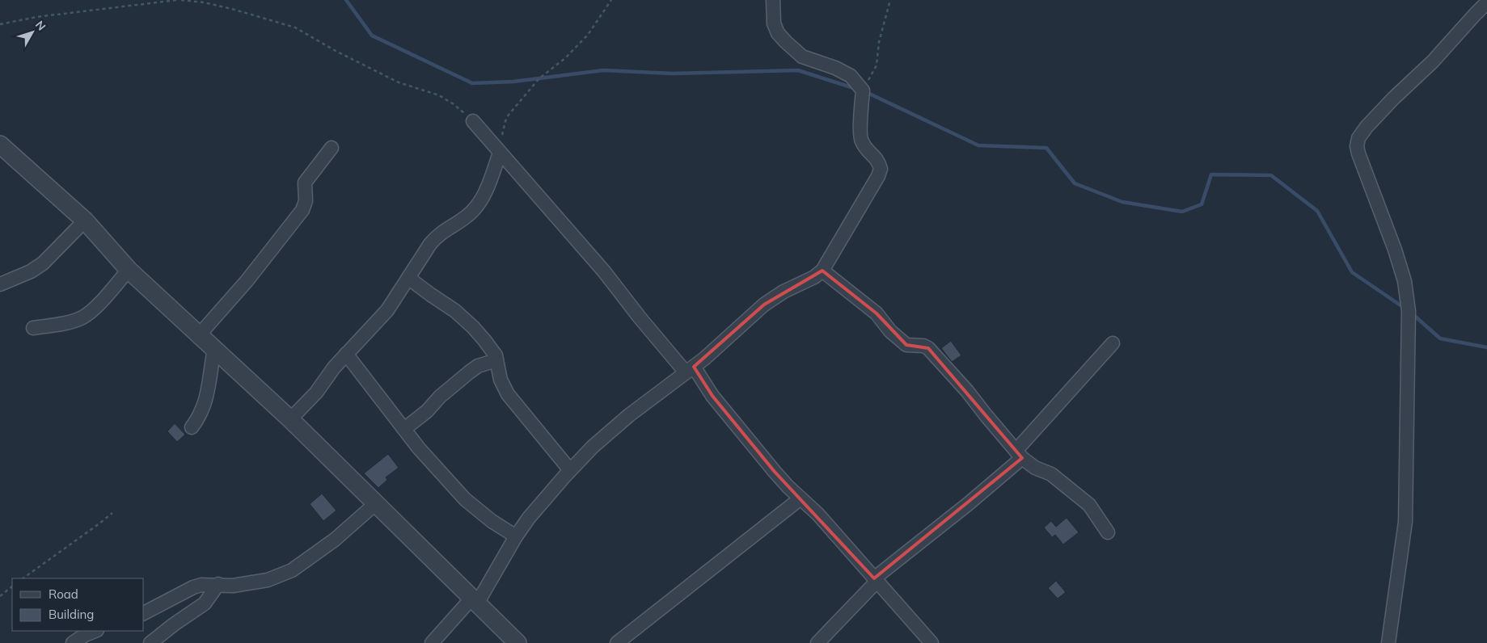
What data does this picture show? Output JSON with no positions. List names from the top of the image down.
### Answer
{
  "legend": ["Road", "Building"],
  "north": "top right"
}
